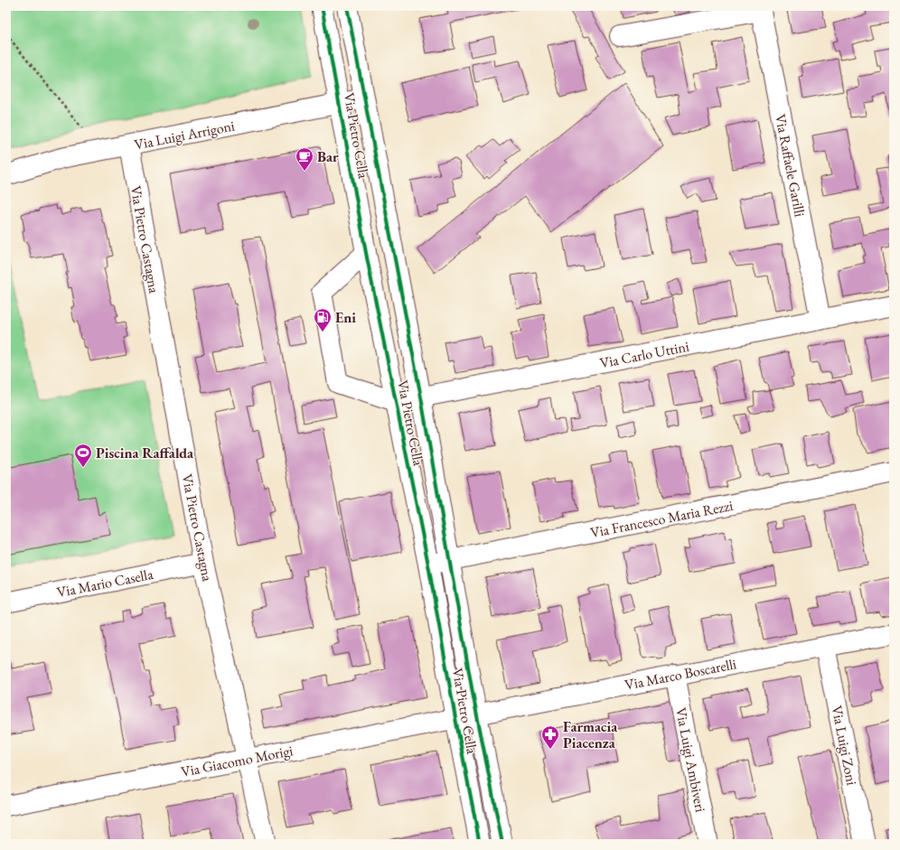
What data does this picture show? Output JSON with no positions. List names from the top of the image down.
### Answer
{
  "streets": {
    "street": [
      "Via Luigi Arrigoni",
      "Via Pietro Cella",
      "Via Raffaele Garilli",
      "Via Pietro Castagna",
      "Via Carlo Uttini",
      "Via Francesco Maria Rezzi",
      "Via Mario Casella",
      "Via Marco Boscarelli",
      "Via Luigi Zoni",
      "Via Luigi Ambiveri",
      "Via Giacomo Morigi"
    ]
  },
  "crossings": [
    ["Via Luigi Arrigoni", "Via Pietro Cella"],
    ["Via Luigi Arrigoni", "Via Pietro Castagna"],
    ["Via Pietro Cella", "Via Carlo Uttini"],
    ["Via Pietro Cella", "Via Francesco Maria Rezzi"],
    ["Via Pietro Cella", "Via Marco Boscarelli"],
    ["Via Pietro Cella", "Via Giacomo Morigi"],
    ["Via Raffaele Garilli", "Via Carlo Uttini"],
    ["Via Pietro Castagna", "Via Mario Casella"],
    ["Via Pietro Castagna", "Via Giacomo Morigi"],
    ["Via Marco Boscarelli", "Via Luigi Zoni"],
    ["Via Marco Boscarelli", "Via Luigi Ambiveri"],
    ["Via Marco Boscarelli", "Via Giacomo Morigi"]
  ],
  "places": {
    "cafe": ["Bar"],
    "fuel station": ["Eni"],
    "sports": ["Piscina Raffalda"],
    "pharmacy": ["Farmacia Piacenza"]
  }
}
